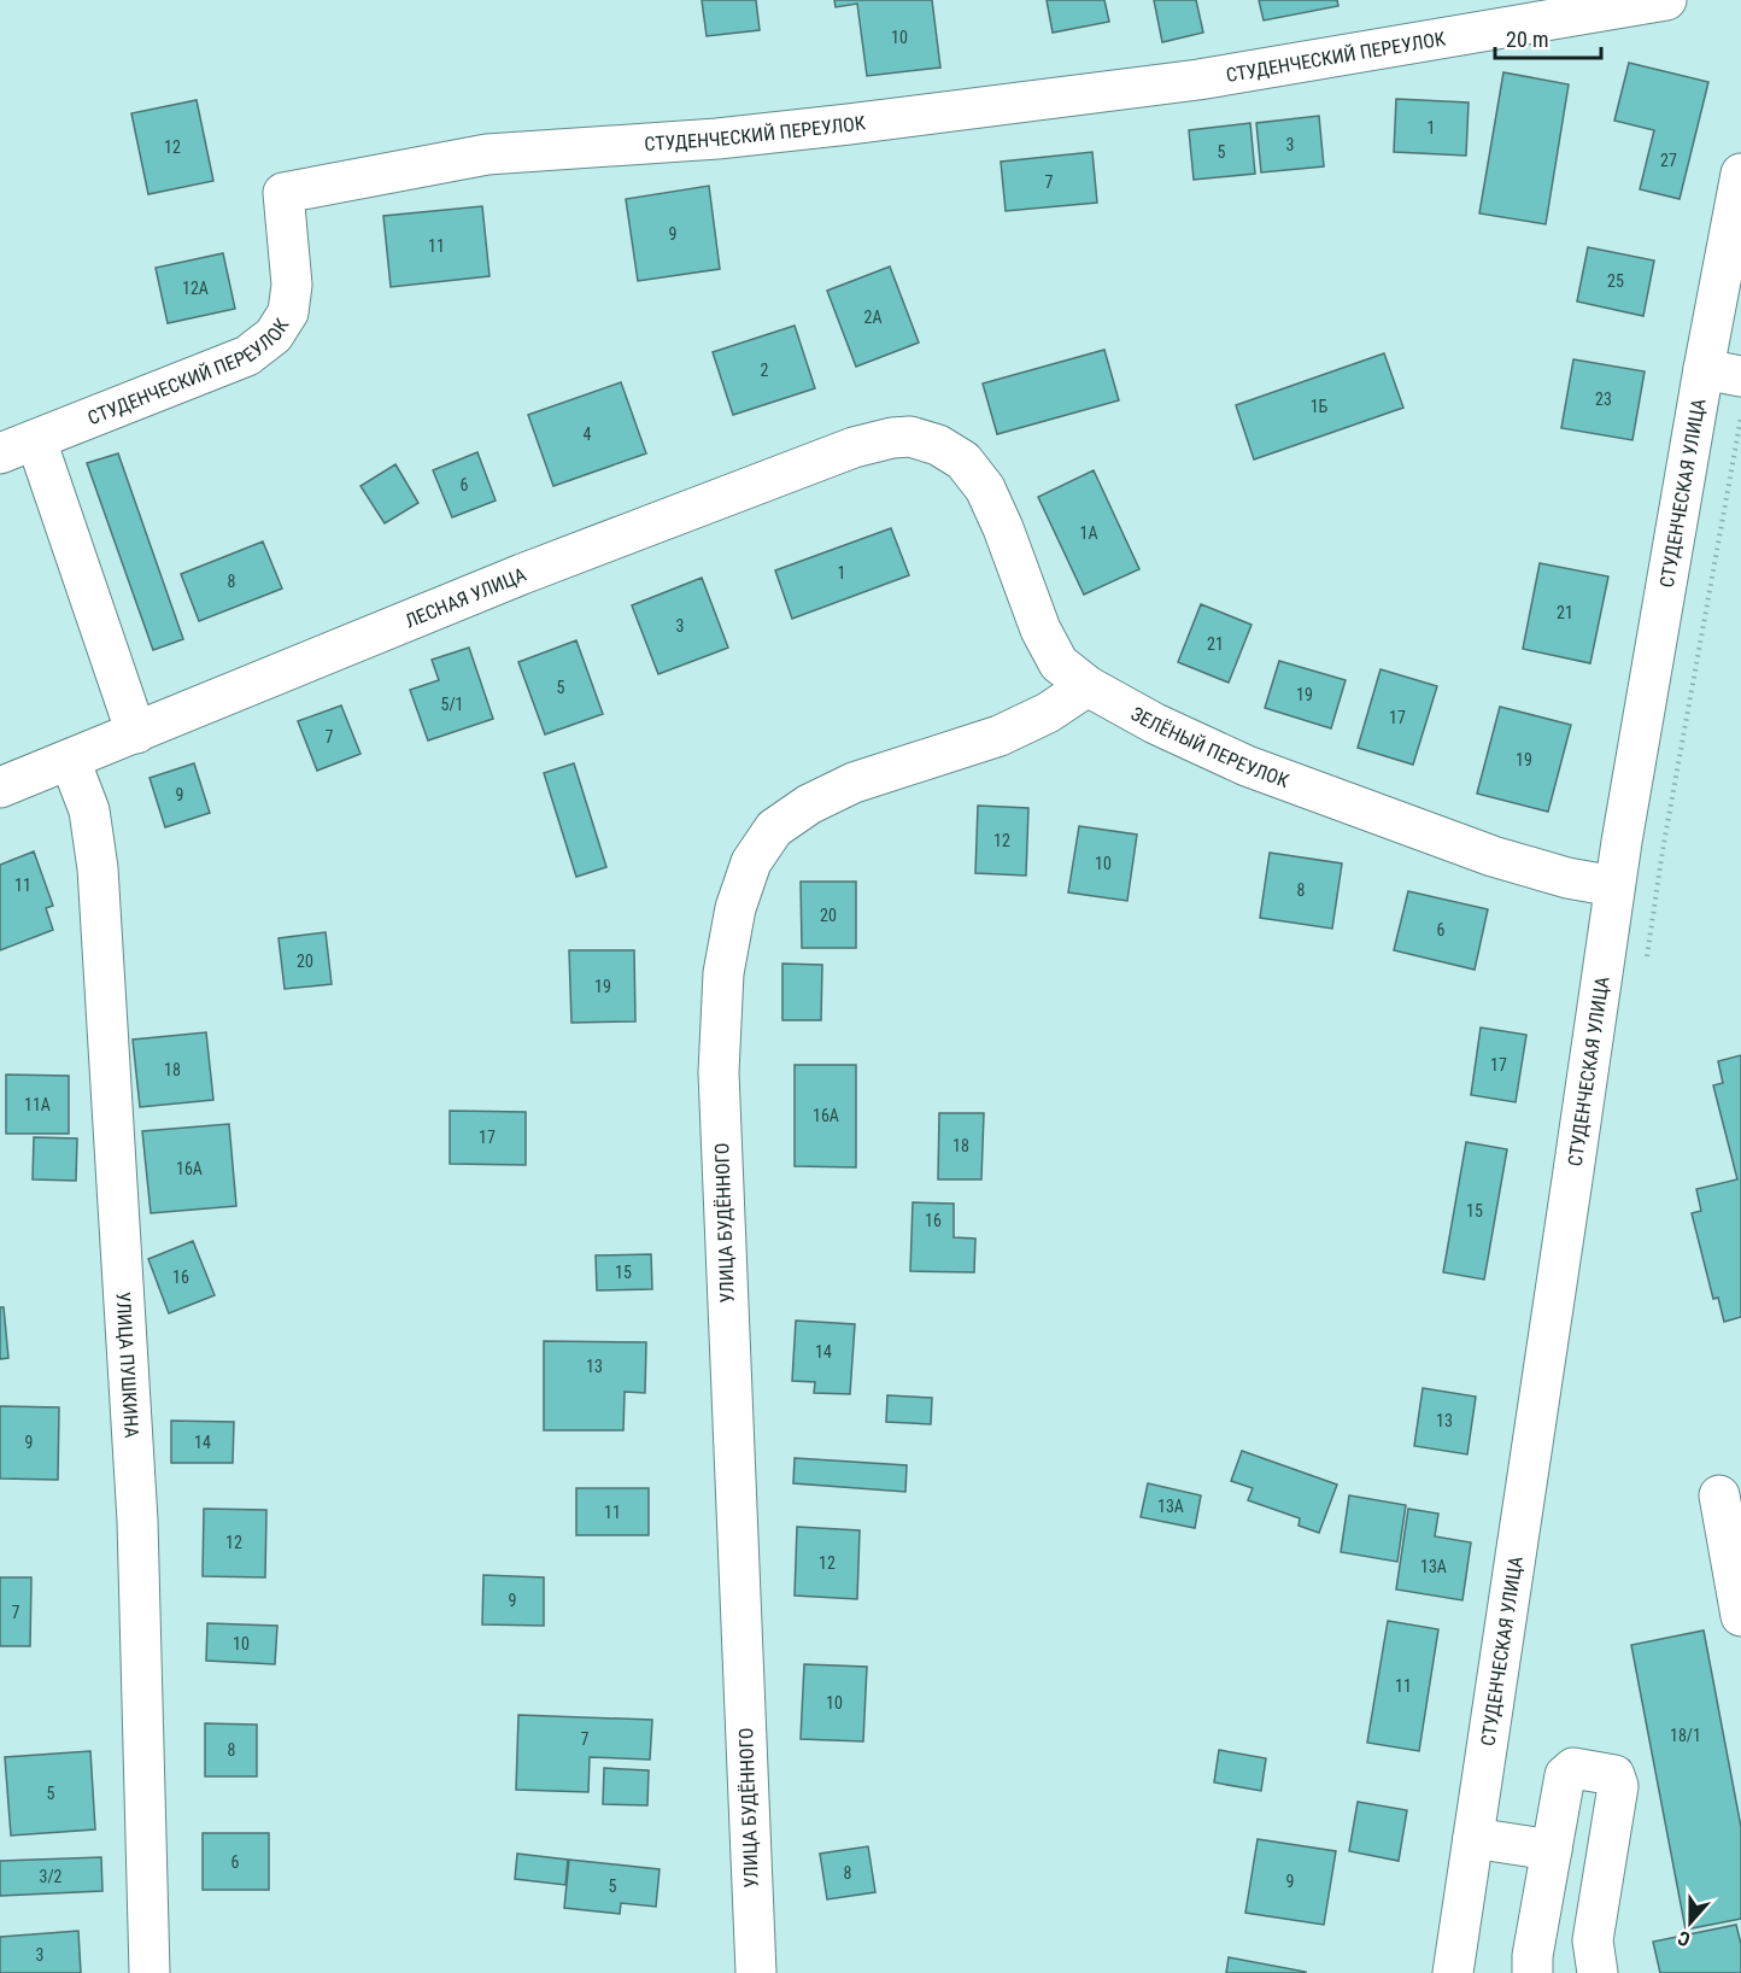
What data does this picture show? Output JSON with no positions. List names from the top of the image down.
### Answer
{
  "streets": {
    "street": [
      "СТУДЕНЧЕСКИЙ ПЕРЕУЛОК",
      "СТУДЕНЧЕСКАЯ УЛИЦА",
      "ЛЕСНАЯ УЛИЦА",
      "ЗЕЛЁНЫЙ ПЕРЕУЛОК",
      "УЛИЦА БУДЁННОГО",
      "УЛИЦА ПУШКИНА"
    ]
  },
  "crossings": [
    ["СТУДЕНЧЕСКАЯ УЛИЦА", "ЗЕЛЁНЫЙ ПЕРЕУЛОК"],
    ["ЛЕСНАЯ УЛИЦА", "ЗЕЛЁНЫЙ ПЕРЕУЛОК"],
    ["ЛЕСНАЯ УЛИЦА", "УЛИЦА ПУШКИНА"],
    ["ЗЕЛЁНЫЙ ПЕРЕУЛОК", "УЛИЦА БУДЁННОГО"]
  ],
  "house_numbers": [
    "10",
    "1",
    "3",
    "12",
    "5",
    "27",
    "7",
    "9",
    "11",
    "25",
    "12А",
    "2А",
    "2",
    "23",
    "1Б",
    "4",
    "6",
    "1А",
    "1",
    "8",
    "21",
    "3",
    "21",
    "5",
    "19",
    "5/1",
    "17",
    "7",
    "19",
    "9",
    "12",
    "10",
    "11",
    "8",
    "20",
    "6",
    "20",
    "19",
    "17",
    "18",
    "11А",
    "16А",
    "17",
    "18",
    "16А",
    "15",
    "16",
    "15",
    "16",
    "14",
    "13",
    "13",
    "9",
    "14",
    "13А",
    "11",
    "12",
    "12",
    "13А",
    "9",
    "7",
    "10",
    "11",
    "10",
    "18/1",
    "7",
    "8",
    "5",
    "6",
    "8",
    "3/2",
    "9",
    "5",
    "3"
  ],
  "scale_bar": "20 m",
  "north": "bottom"
}
